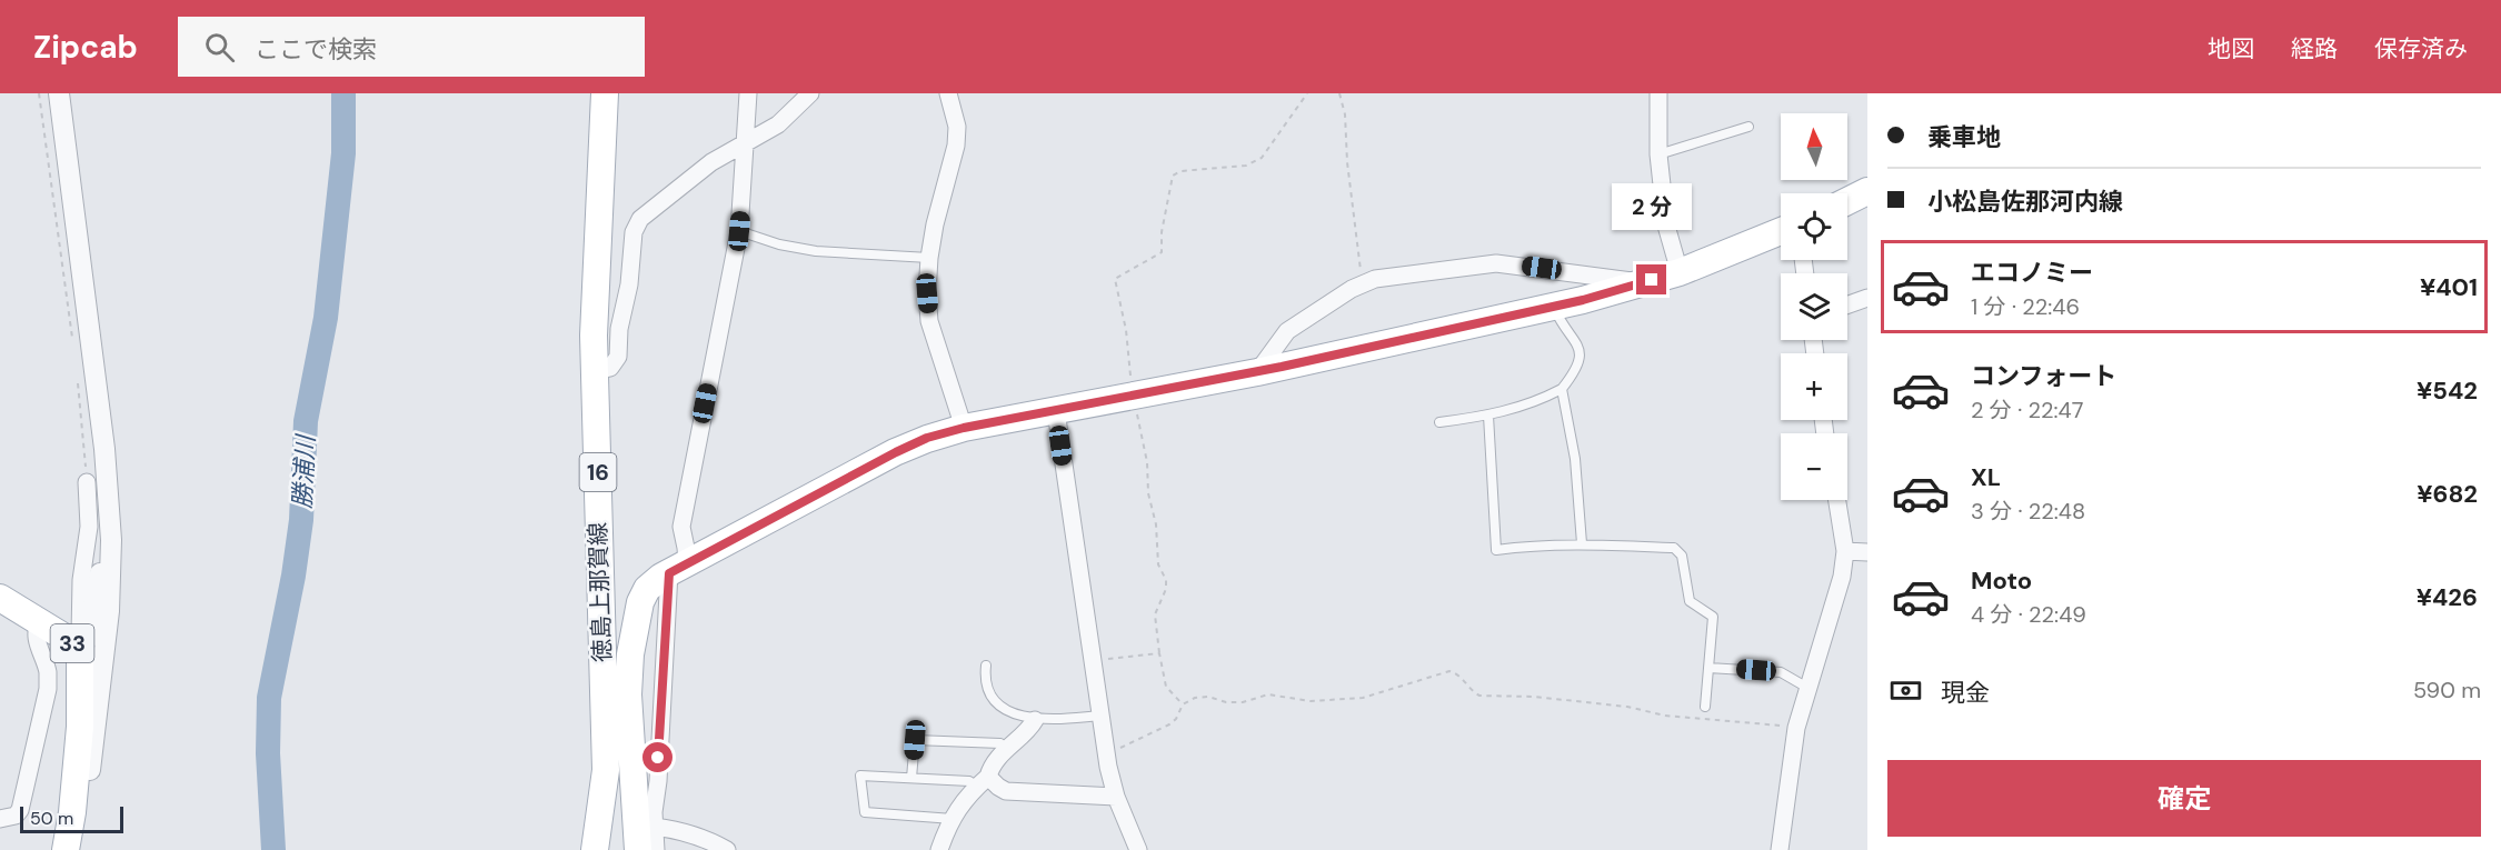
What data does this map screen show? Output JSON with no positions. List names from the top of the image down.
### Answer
{
  "streets": {
    "main road": ["16", "徳島上那賀線", "33"]
  },
  "water": ["勝浦川"],
  "scale_bar": "50 m",
  "north": "top",
  "page": {
    "header": "Zipcab",
    "search": "ここで検索",
    "nav": ["地図", "経路", "保存済み"],
    "banner": ["乗車地", "小松島佐那河内線"],
    "map_buttons": ["+", "−"],
    "bubble": "2 分",
    "list": [
      {
        "name": "エコノミー",
        "note": "1 分 · 22:46",
        "value": "¥401"
      },
      {
        "name": "コンフォート",
        "note": "2 分 · 22:47",
        "value": "¥542"
      },
      {
        "name": "XL",
        "note": "3 分 · 22:48",
        "value": "¥682"
      },
      {
        "name": "Moto",
        "note": "4 分 · 22:49",
        "value": "¥426"
      }
    ],
    "pay": ["現金", "590 m"],
    "buttons": "確定",
    "scale": "50 m"
  }
}
